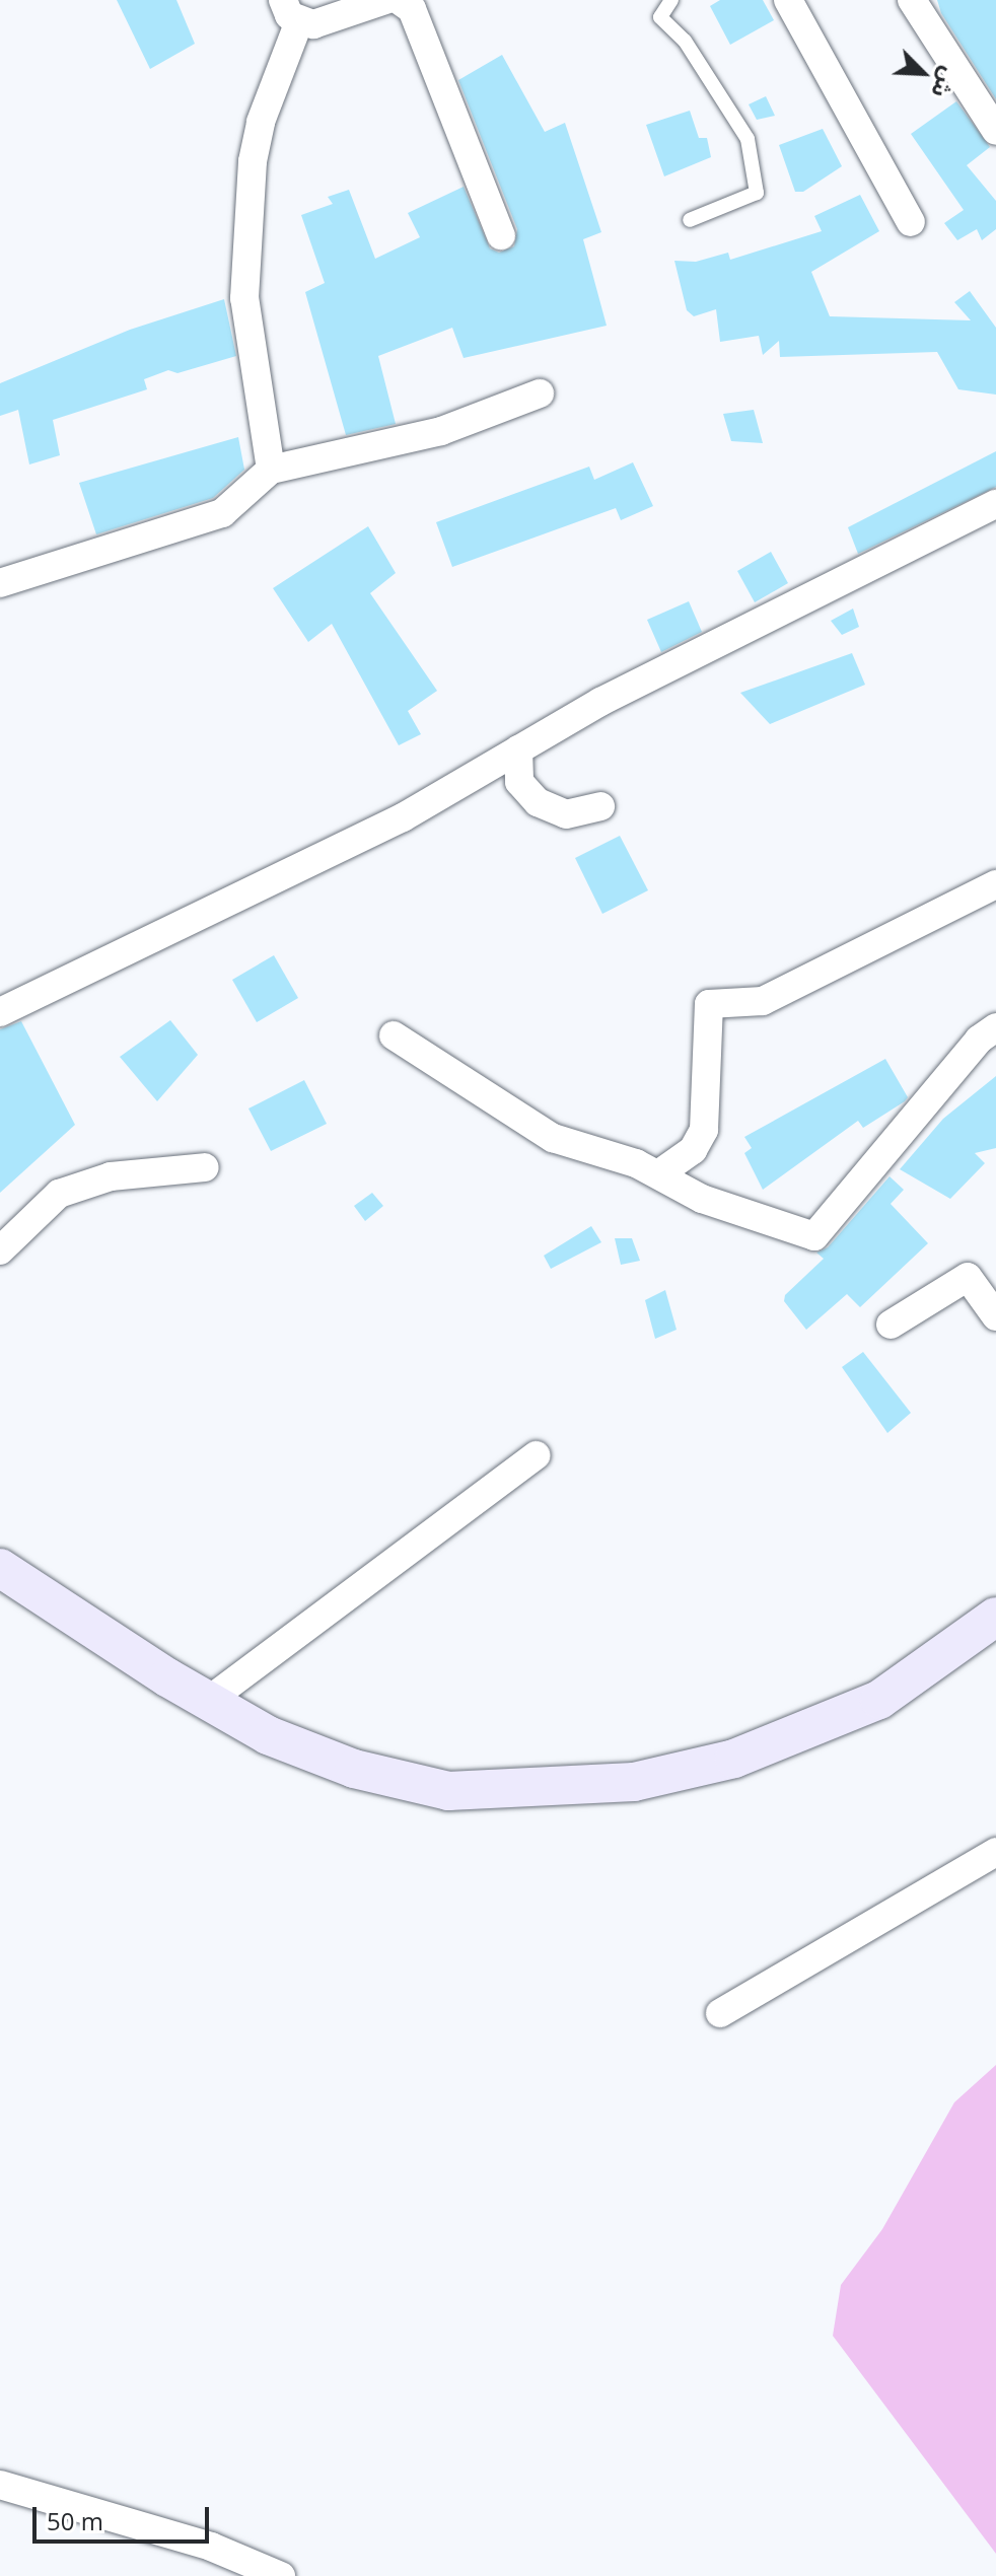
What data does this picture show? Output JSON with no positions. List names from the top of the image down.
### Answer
{
  "scale_bar": "50 m",
  "north": "bottom right"
}
